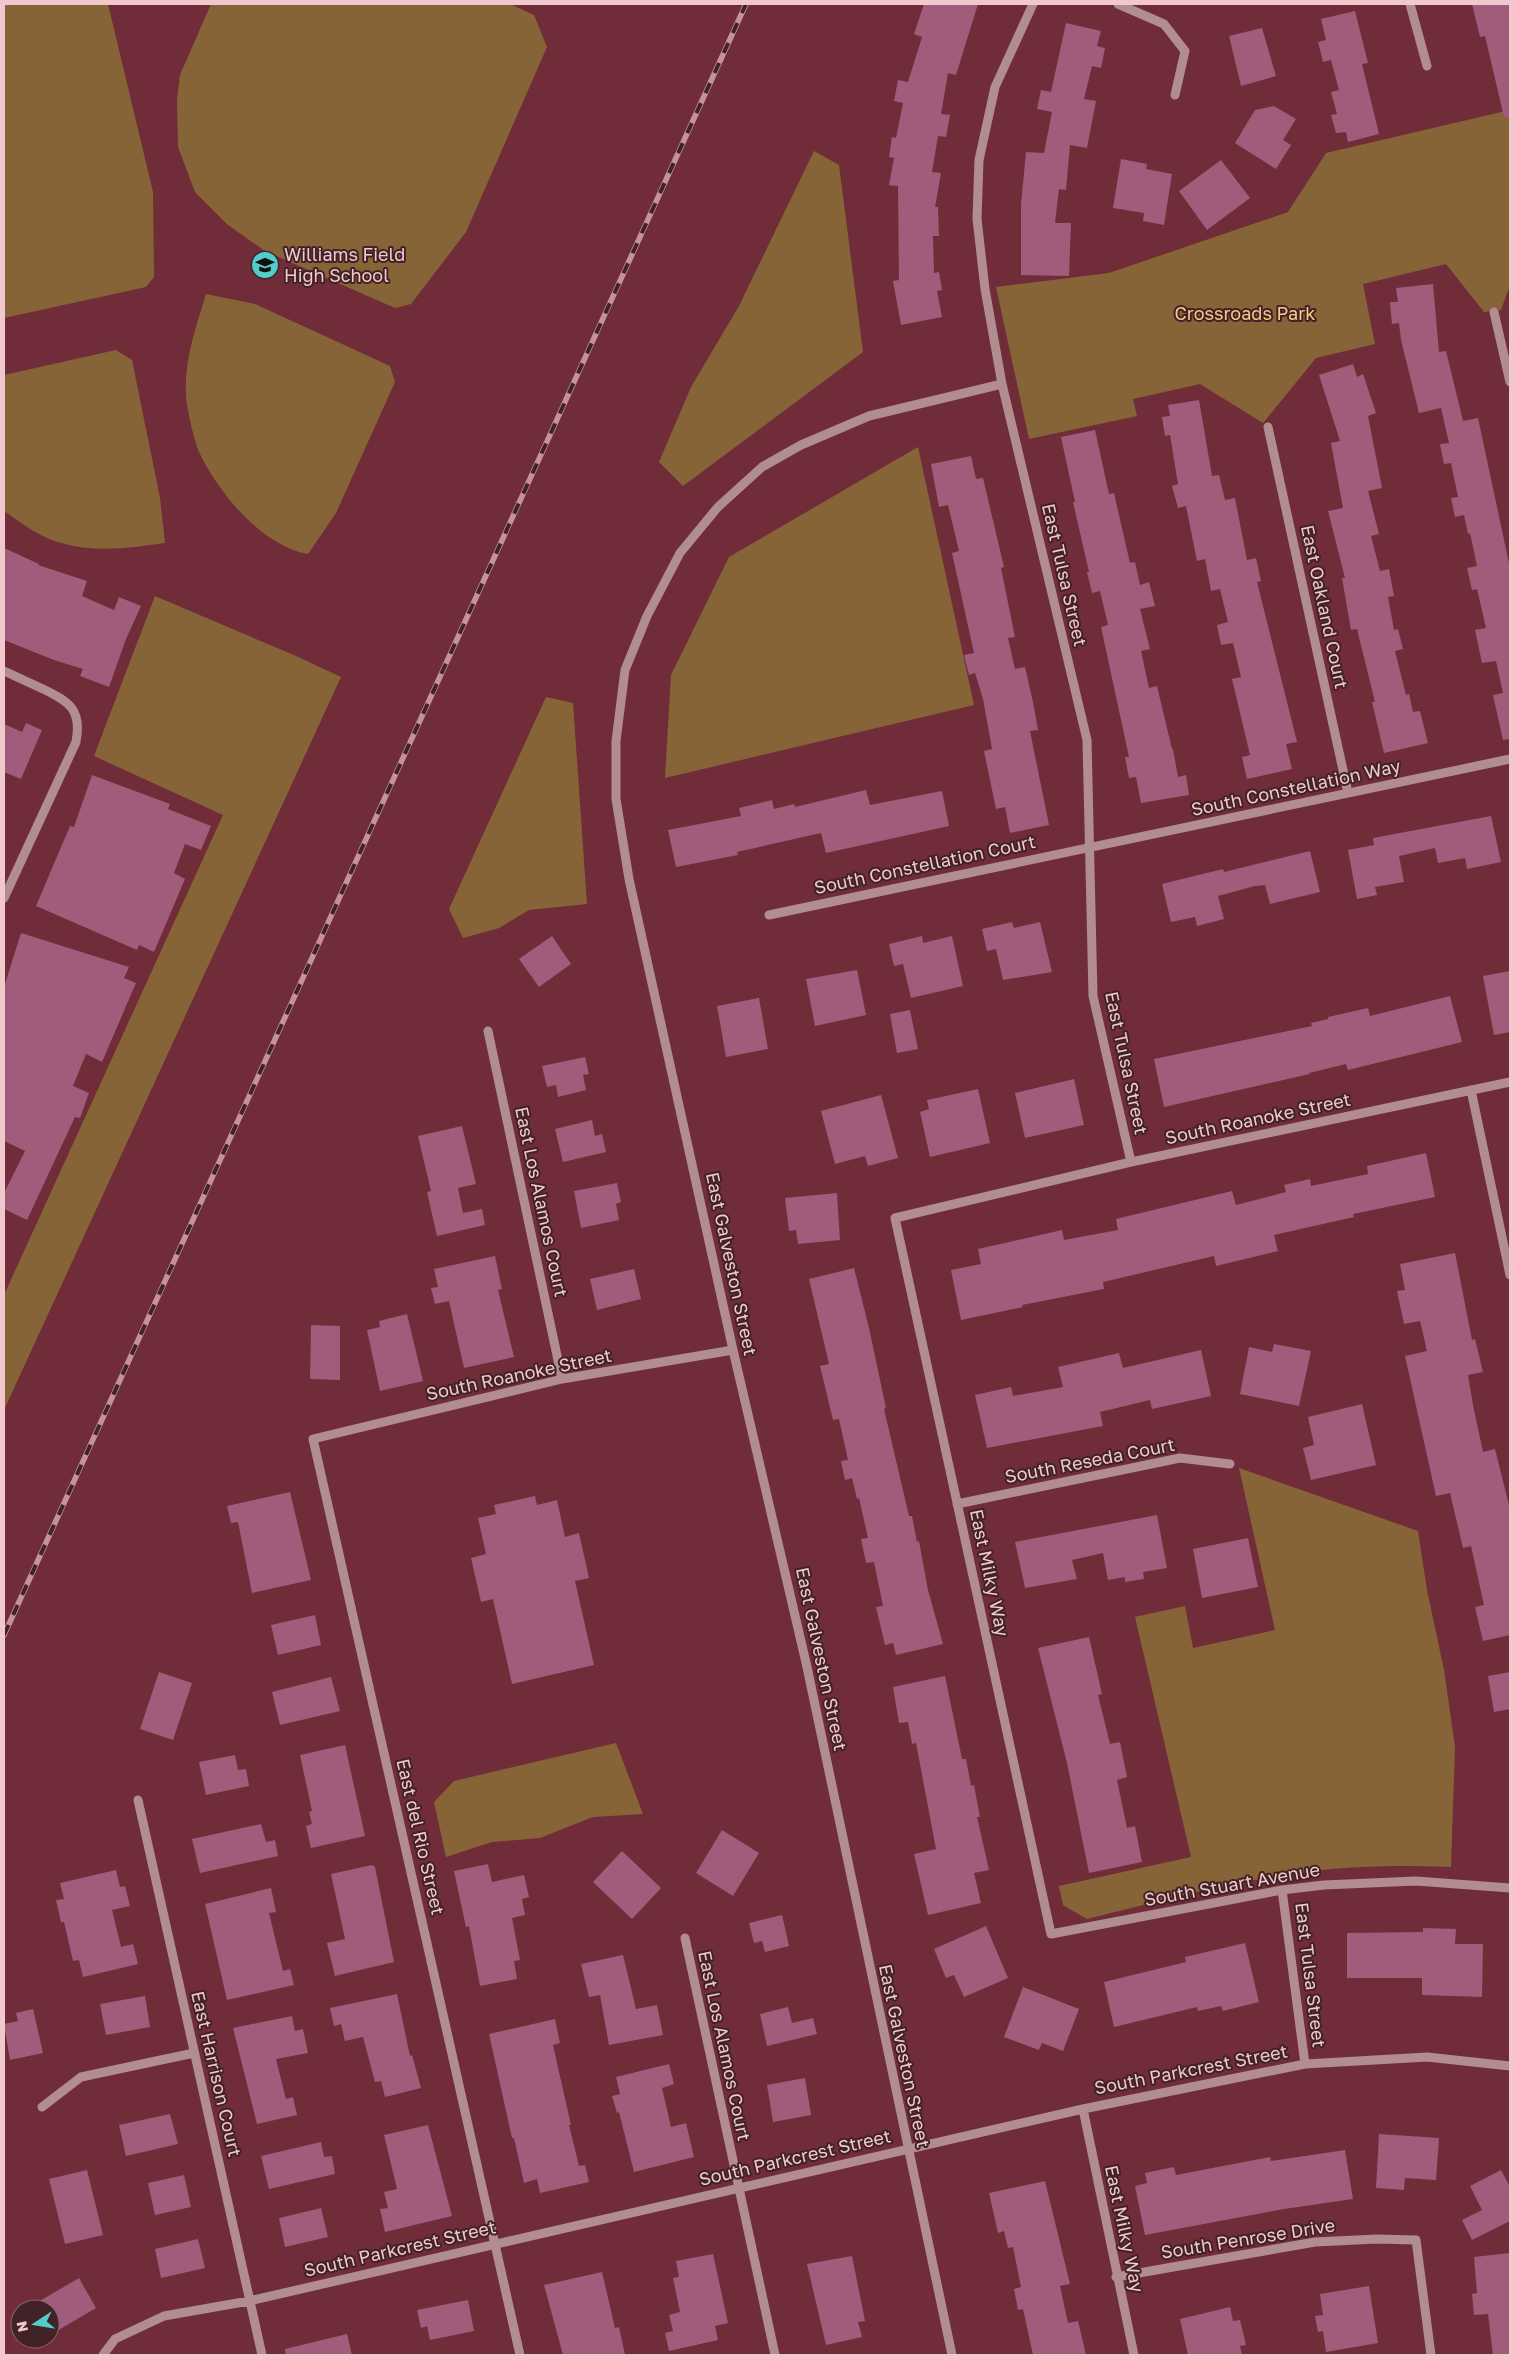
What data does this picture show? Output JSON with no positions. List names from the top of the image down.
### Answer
{
  "streets": {
    "street": [
      "East Tulsa Street",
      "East Oakland Court",
      "South Constellation Way",
      "South Constellation Court",
      "South Roanoke Street",
      "East Los Alamos Court",
      "East Galveston Street",
      "South Reseda Court",
      "East Milky Way",
      "East del Rio Street",
      "South Stuart Avenue",
      "South Parkcrest Street",
      "East Harrison Court",
      "South Penrose Drive"
    ]
  },
  "crossings": [
    ["East Tulsa Street", "South Constellation Way"],
    ["East Tulsa Street", "South Constellation Court"],
    ["East Tulsa Street", "South Roanoke Street"],
    ["East Tulsa Street", "East Galveston Street"],
    ["East Tulsa Street", "South Stuart Avenue"],
    ["East Tulsa Street", "South Parkcrest Street"],
    ["East Oakland Court", "South Constellation Way"],
    ["South Constellation Way", "South Constellation Court"],
    ["South Roanoke Street", "East Los Alamos Court"],
    ["South Roanoke Street", "East Galveston Street"],
    ["South Roanoke Street", "East Milky Way"],
    ["South Roanoke Street", "East del Rio Street"],
    ["East Los Alamos Court", "South Parkcrest Street"],
    ["East Galveston Street", "South Parkcrest Street"],
    ["South Reseda Court", "East Milky Way"],
    ["East Milky Way", "South Stuart Avenue"],
    ["East Milky Way", "South Parkcrest Street"],
    ["East Milky Way", "South Penrose Drive"],
    ["East del Rio Street", "South Parkcrest Street"],
    ["South Parkcrest Street", "East Harrison Court"]
  ],
  "parks": ["Crossroads Park"],
  "places": {
    "school or university": ["Williams Field High School"]
  },
  "north": "left"
}
